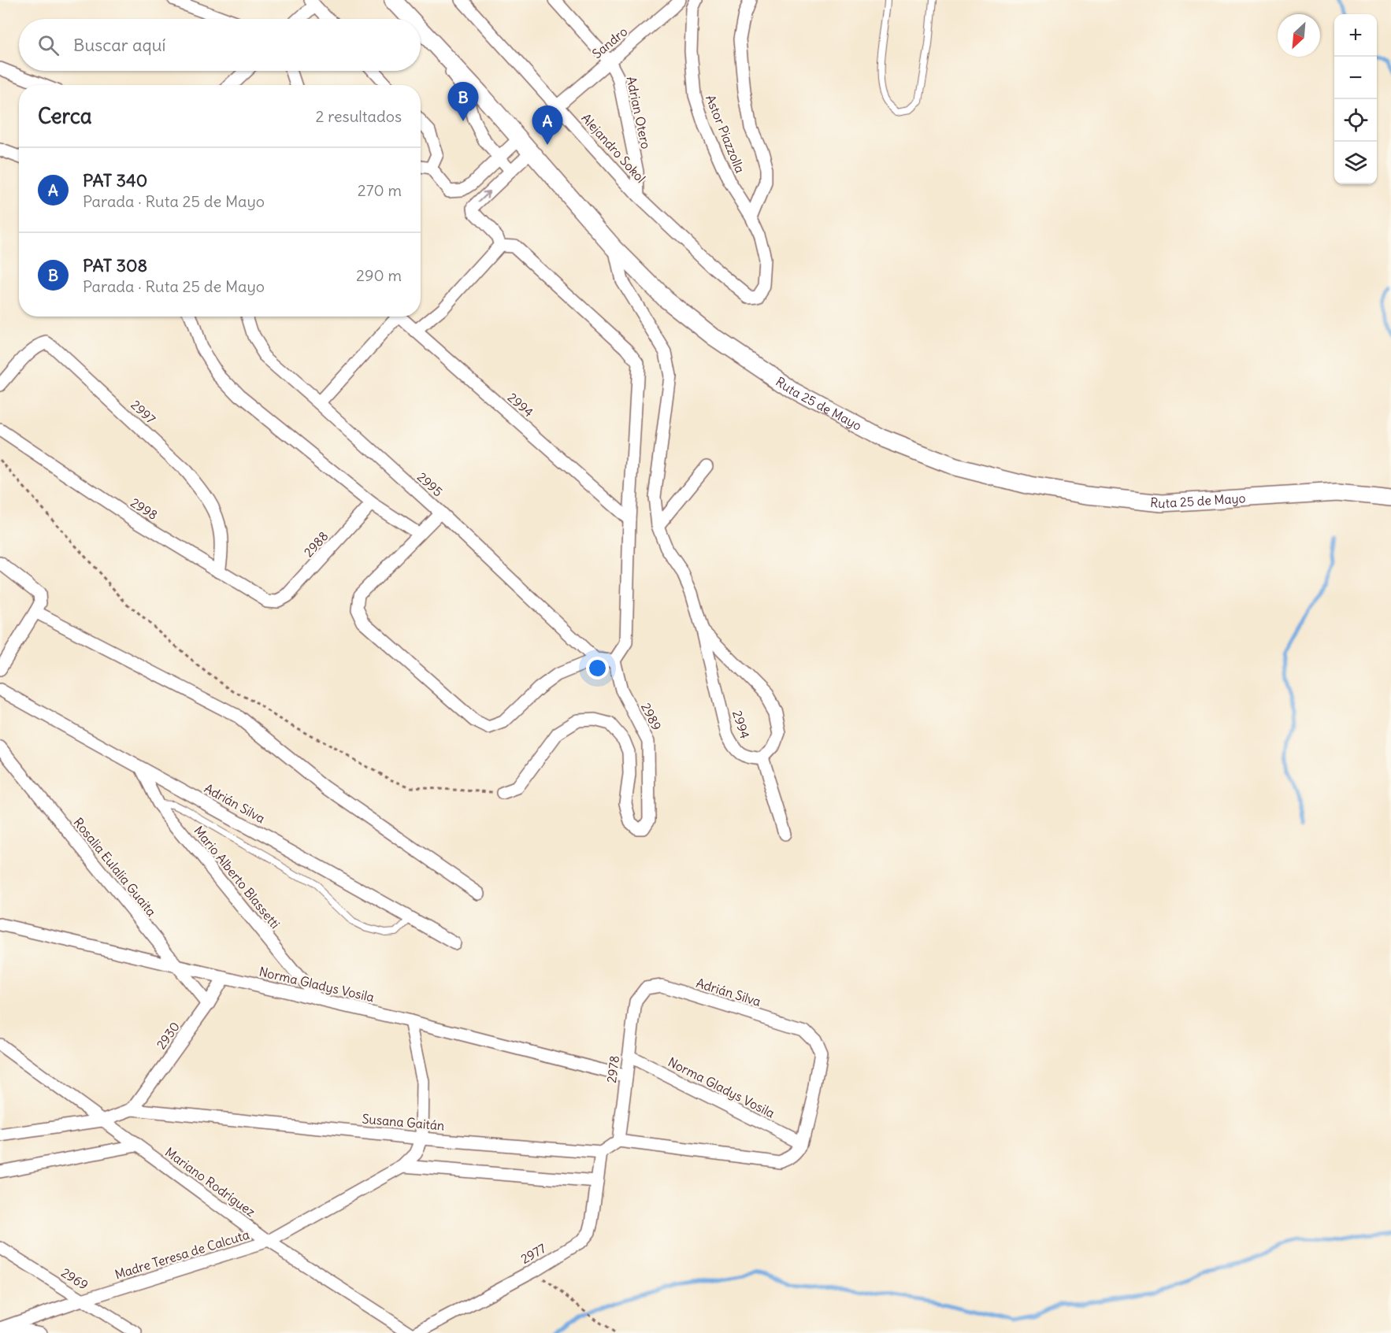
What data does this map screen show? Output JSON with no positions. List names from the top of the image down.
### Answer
{
  "streets": {
    "main road": ["Ruta 25 de Mayo"],
    "street": [
      "Sandro",
      "Adrian Otero",
      "Astor Piazzolla",
      "Alejandro Sokol",
      "2994",
      "2997",
      "2995",
      "2998",
      "2988",
      "2989",
      "Adrián Silva",
      "Rosalia Eulalia Guaita",
      "Mario Alberto Blassetti",
      "Norma Gladys Vosila",
      "2930",
      "2978",
      "Susana Gaitán",
      "Mariano Rodríguez",
      "2977",
      "Madre Teresa de Calcuta",
      "2969"
    ]
  },
  "crossings": [
    ["Sandro", "Adrian Otero"],
    ["Sandro", "Alejandro Sokol"],
    ["Adrian Otero", "Alejandro Sokol"],
    ["Astor Piazzolla", "Alejandro Sokol"],
    ["2997", "2998"],
    ["2998", "2988"],
    ["Adrián Silva", "Mario Alberto Blassetti"],
    ["Adrián Silva", "Norma Gladys Vosila"],
    ["Adrián Silva", "2978"],
    ["Rosalia Eulalia Guaita", "Norma Gladys Vosila"],
    ["Rosalia Eulalia Guaita", "2930"],
    ["Mario Alberto Blassetti", "Norma Gladys Vosila"],
    ["Norma Gladys Vosila", "2930"],
    ["Norma Gladys Vosila", "2978"],
    ["2930", "Susana Gaitán"],
    ["Susana Gaitán", "Mariano Rodríguez"],
    ["Susana Gaitán", "2977"],
    ["Susana Gaitán", "Madre Teresa de Calcuta"],
    ["Mariano Rodríguez", "Madre Teresa de Calcuta"],
    ["Madre Teresa de Calcuta", "2969"]
  ],
  "north": "bottom left",
  "page": {
    "map_buttons": ["+", "−"],
    "search": "Buscar aquí",
    "pins": ["B", "A"],
    "heading": ["Cerca", "2 resultados"],
    "list": [
      {
        "mark": "A",
        "name": "PAT 340",
        "note": "Parada · Ruta 25 de Mayo",
        "value": "270 m"
      },
      {
        "mark": "B",
        "name": "PAT 308",
        "note": "Parada · Ruta 25 de Mayo",
        "value": "290 m"
      }
    ]
  }
}
